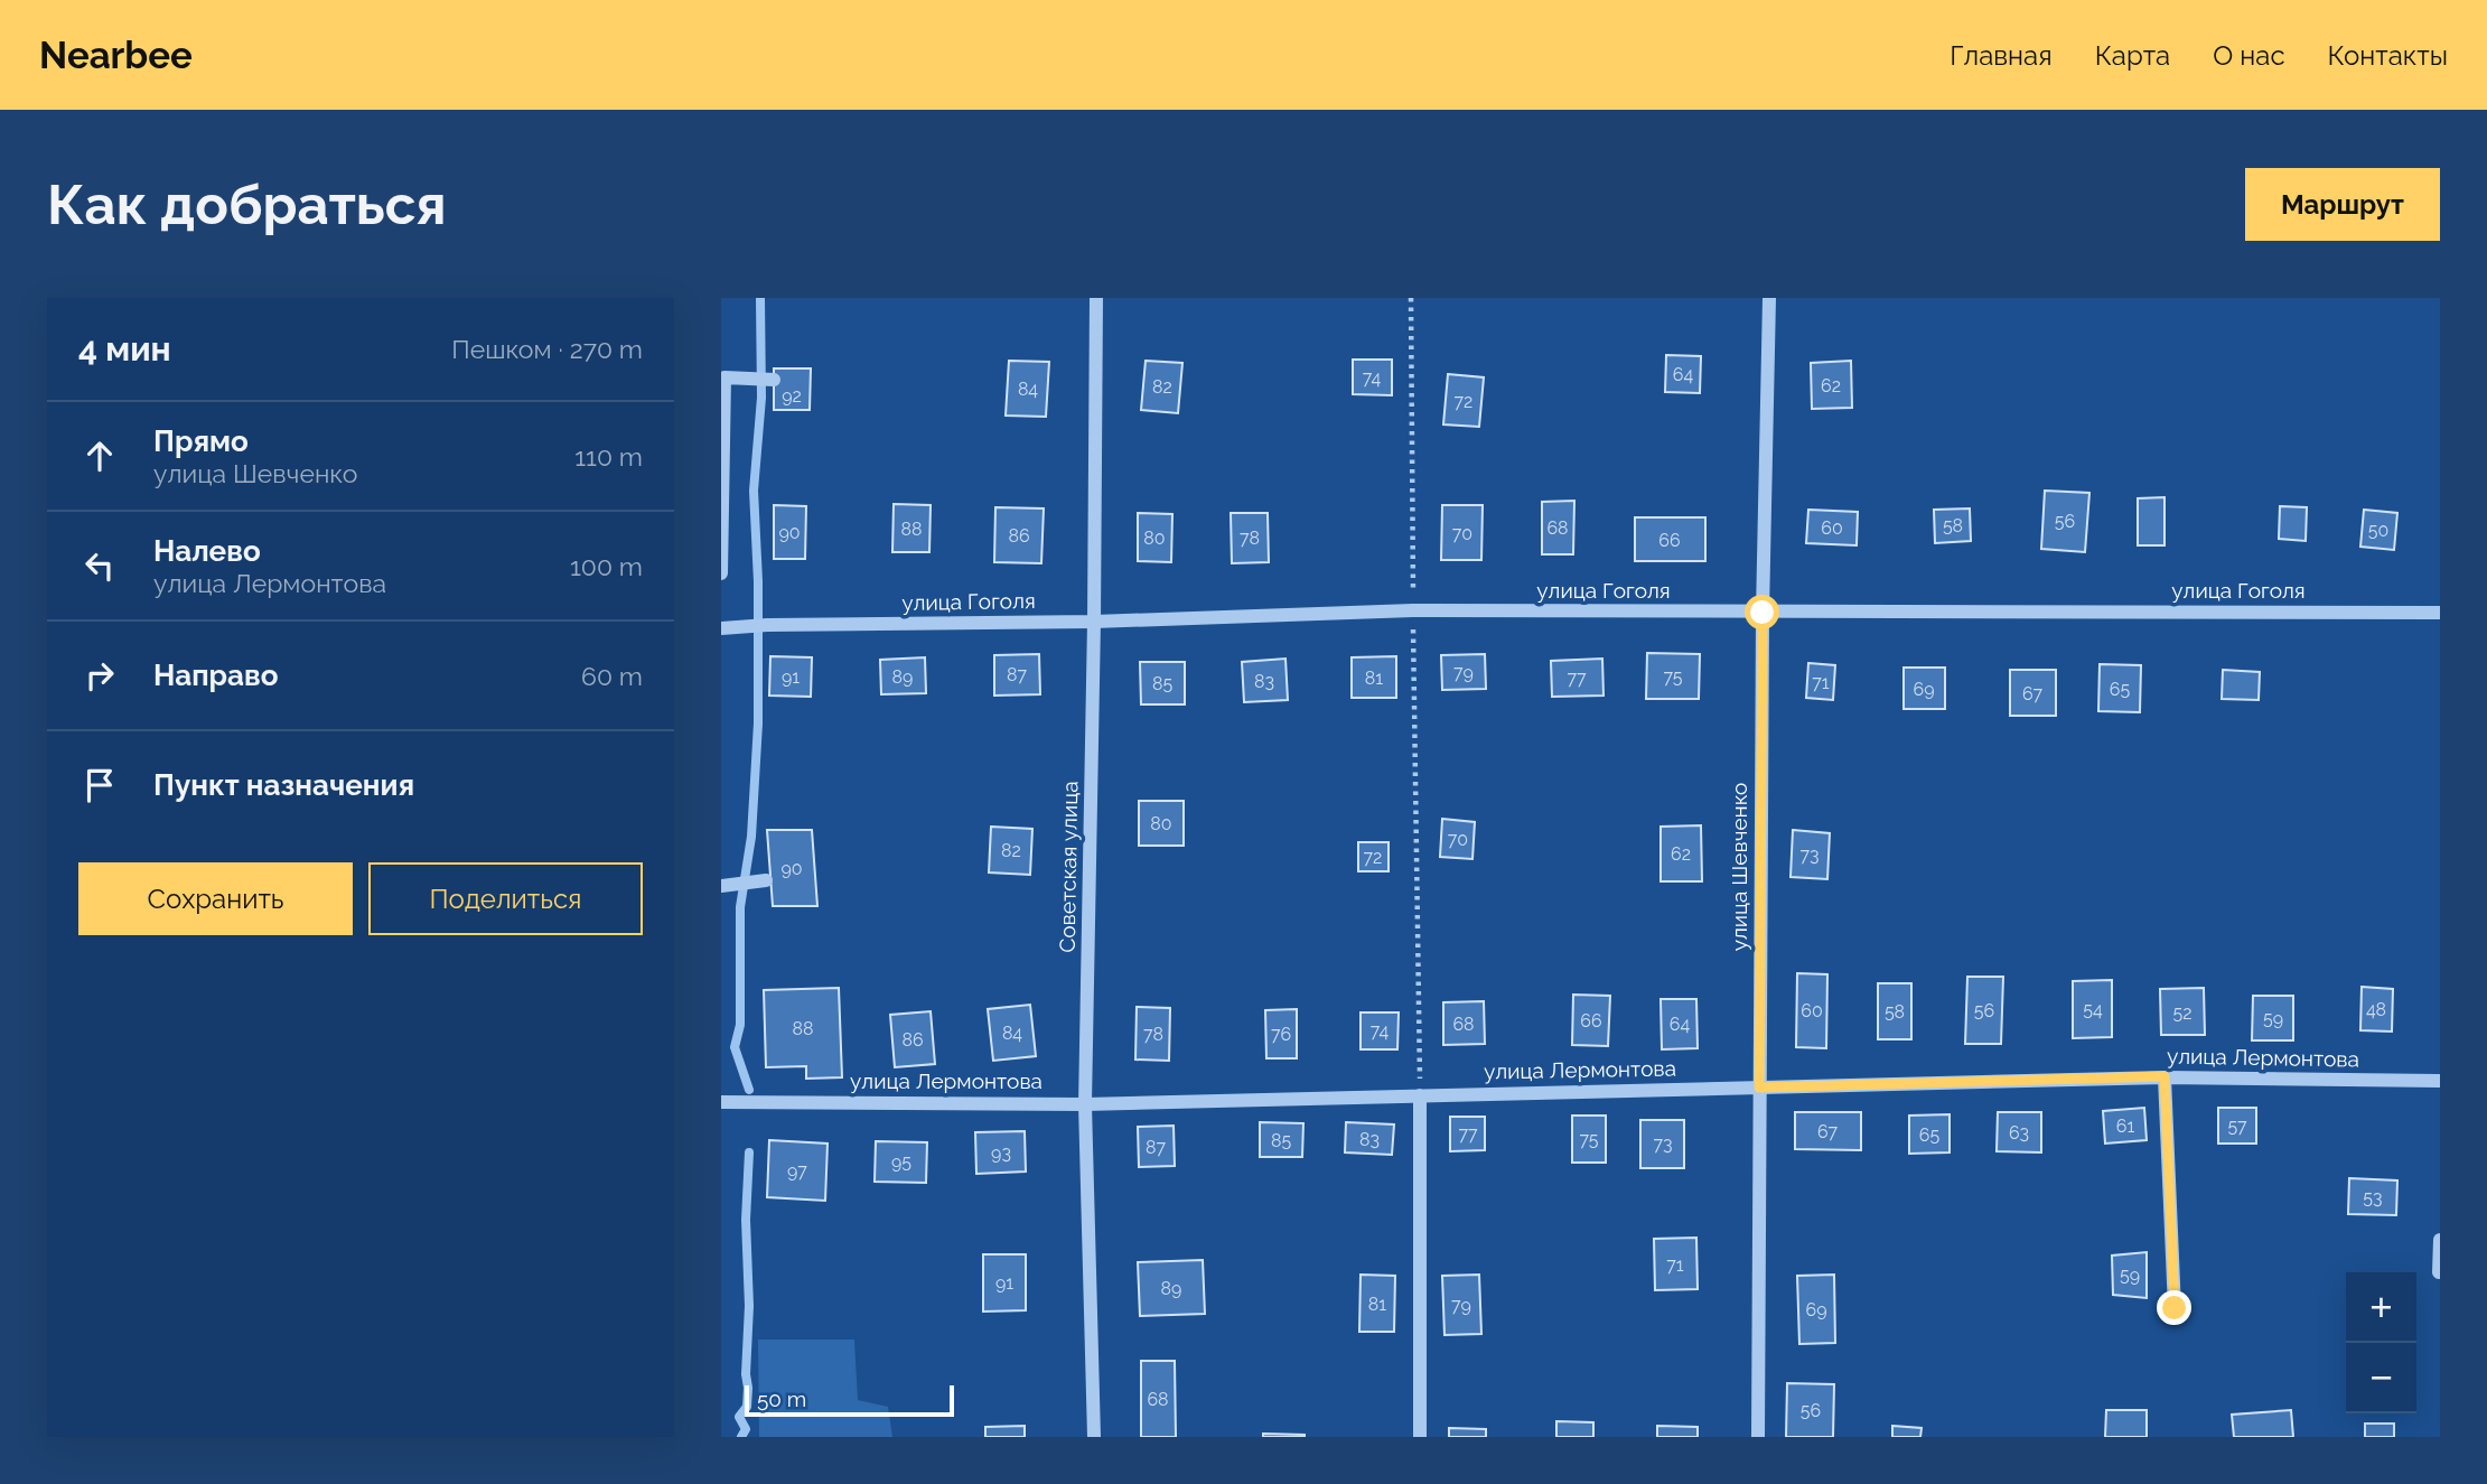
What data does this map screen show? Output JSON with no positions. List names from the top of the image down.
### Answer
{
  "streets": {
    "street": [
      "улица Гоголя",
      "Советская улица",
      "улица Шевченко",
      "улица Лермонтова"
    ]
  },
  "crossings": [
    ["улица Гоголя", "Советская улица"],
    ["улица Гоголя", "улица Шевченко"],
    ["Советская улица", "улица Лермонтова"],
    ["улица Шевченко", "улица Лермонтова"]
  ],
  "house_numbers": [
    "64",
    "74",
    "62",
    "82",
    "84",
    "92",
    "72",
    "56",
    "58",
    "68",
    "60",
    "88",
    "50",
    "90",
    "70",
    "86",
    "80",
    "78",
    "66",
    "79",
    "87",
    "91",
    "89",
    "75",
    "81",
    "77",
    "83",
    "71",
    "85",
    "69",
    "65",
    "67",
    "80",
    "70",
    "82",
    "62",
    "73",
    "72",
    "90",
    "54",
    "48",
    "60",
    "56",
    "58",
    "52",
    "59",
    "66",
    "68",
    "64",
    "88",
    "74",
    "84",
    "78",
    "76",
    "86",
    "61",
    "57",
    "67",
    "63",
    "77",
    "65",
    "83",
    "75",
    "85",
    "73",
    "87",
    "93",
    "95",
    "97",
    "53",
    "71",
    "59",
    "91",
    "89",
    "81",
    "79",
    "69",
    "68",
    "56"
  ],
  "scale_bar": "50 m",
  "page": {
    "header": "Nearbee",
    "nav": [
      "Главная",
      "Карта",
      "О нас",
      "Контакты"
    ],
    "buttons": [
      "Маршрут",
      ["Сохранить", "Поделиться"]
    ],
    "title": "Как добраться",
    "heading": ["4 мин", "Пешком · 270 m"],
    "list": [
      ["Прямо", "улица Шевченко", "110 m"],
      ["Налево", "улица Лермонтова", "100 m"],
      ["Направо", "60 m"],
      "Пункт назначения"
    ],
    "map_buttons": ["+", "−"],
    "scale": "50 m"
  }
}
